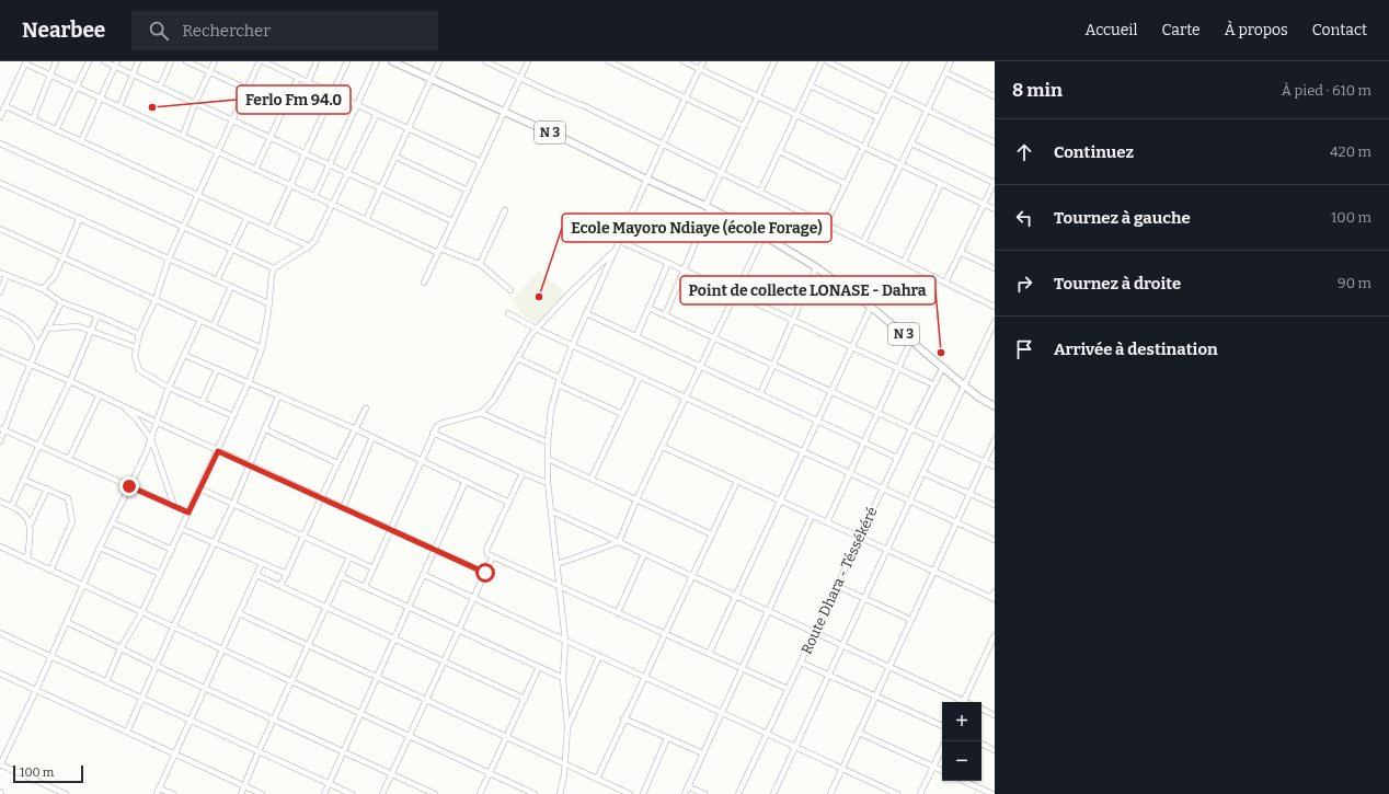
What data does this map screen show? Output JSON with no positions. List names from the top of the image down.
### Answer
{
  "streets": {
    "main road": ["N 3"],
    "street": ["Route Dhara - Téssékéré"]
  },
  "crossings": [
    ["N 3", "Route Dhara - Téssékéré"]
  ],
  "places": ["Ferlo Fm 94.0", "Ecole Mayoro Ndiaye (école Forage)", "Point de collecte LONASE - Dahra"],
  "scale_bar": "100 m",
  "page": {
    "header": "Nearbee",
    "search": "Rechercher",
    "nav": [
      "Accueil",
      "Carte",
      "À propos",
      "Contact"
    ],
    "heading": ["8 min", "À pied · 610 m"],
    "list": [
      ["Continuez", "420 m"],
      ["Tournez à gauche", "100 m"],
      ["Tournez à droite", "90 m"],
      "Arrivée à destination"
    ],
    "map_buttons": ["+", "−"],
    "scale": "100 m"
  }
}
